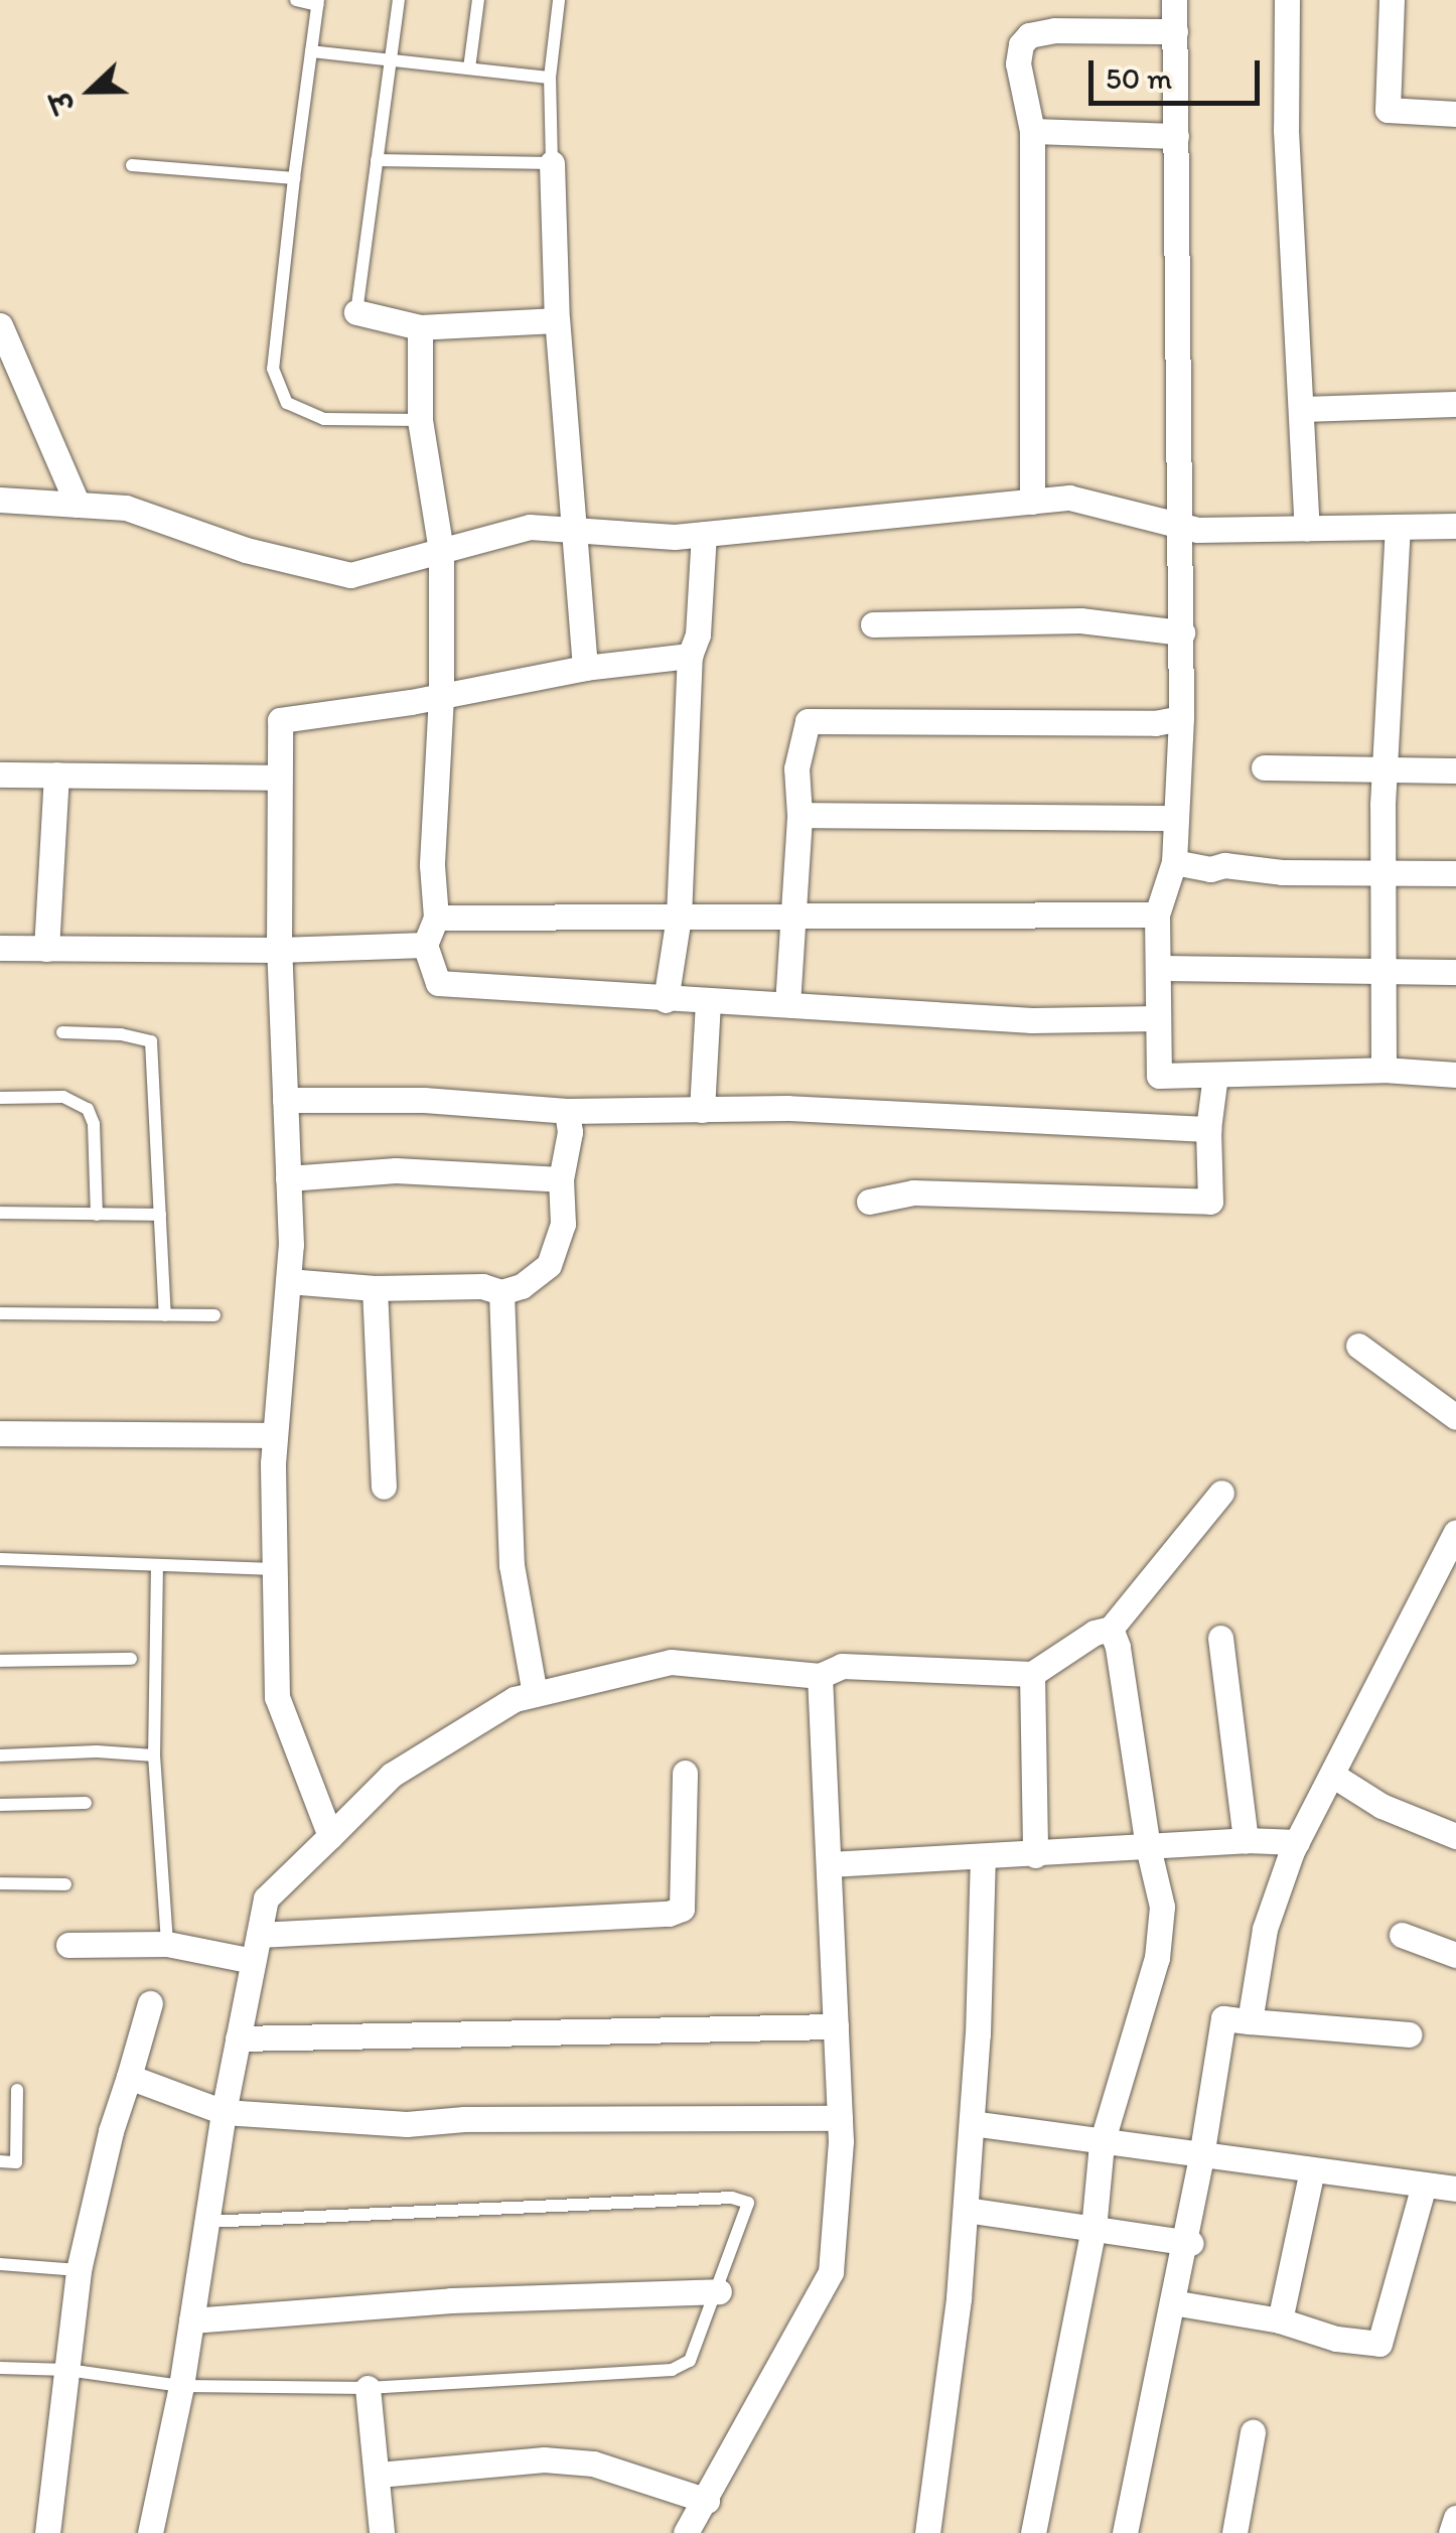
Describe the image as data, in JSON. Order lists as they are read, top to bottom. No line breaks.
{"scale_bar":"50 m","north":"left"}
